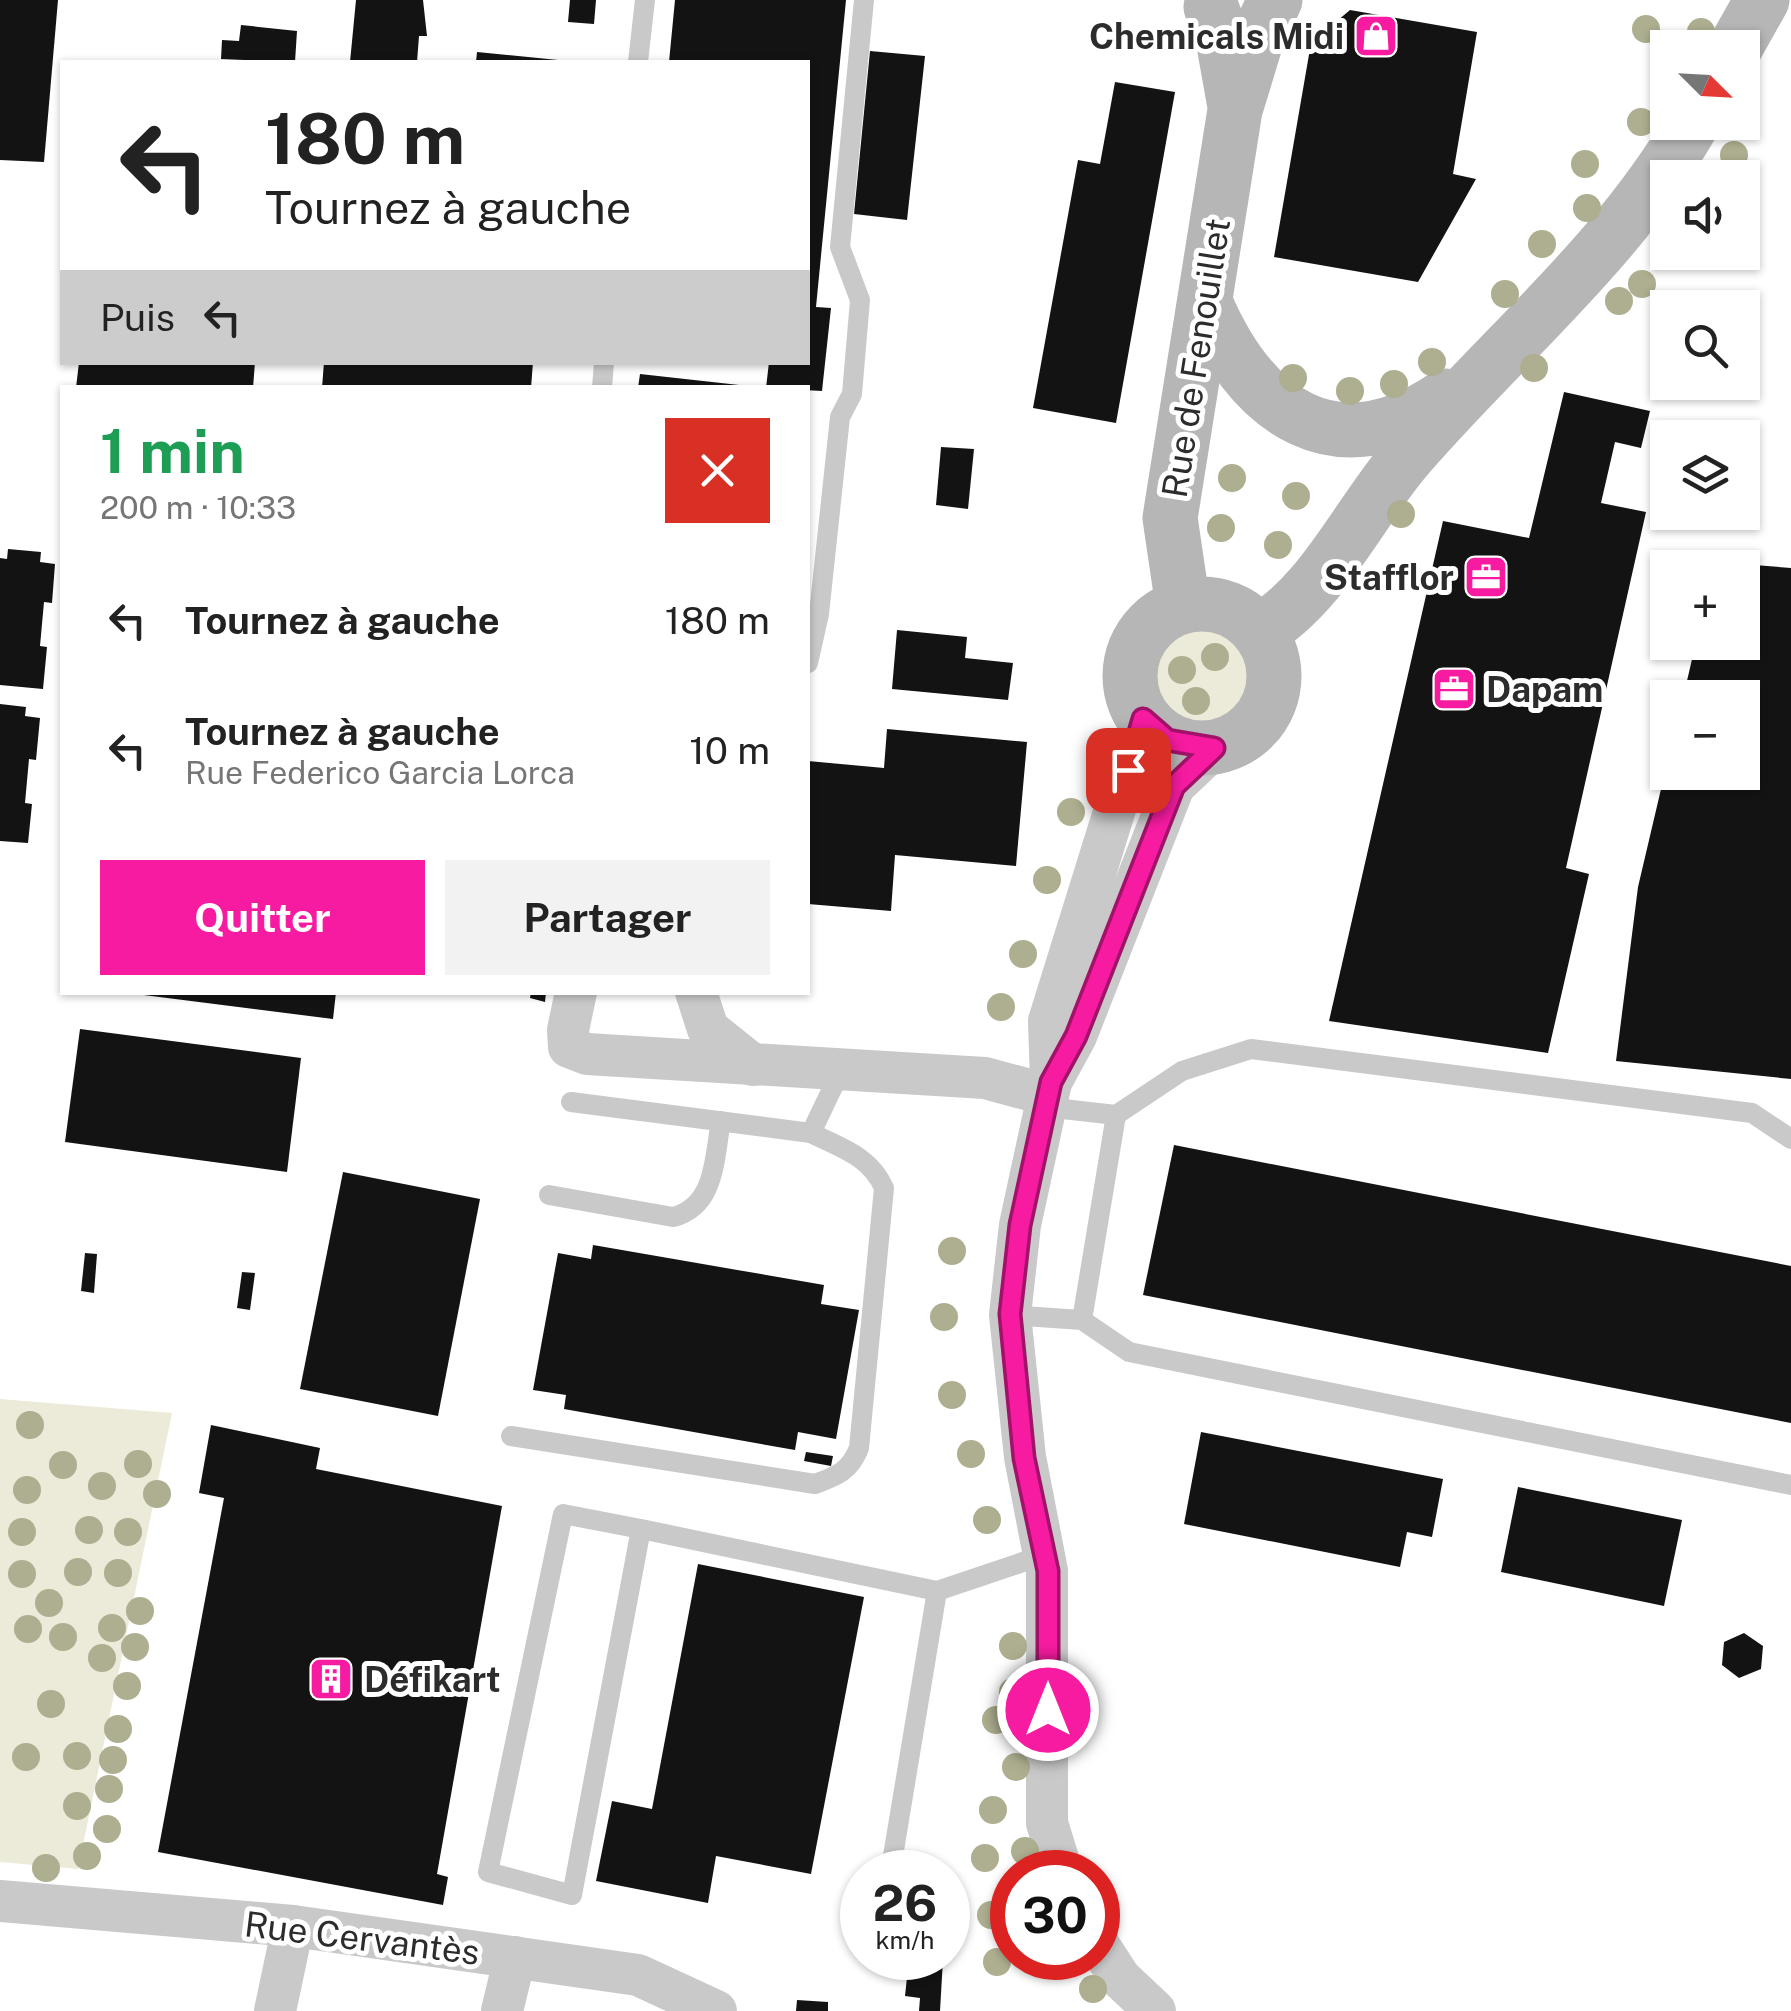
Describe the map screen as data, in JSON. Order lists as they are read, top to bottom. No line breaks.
{"streets":{"street":["Rue de Fenouillet","Rue Cervantès"]},"places":{"shop":["Chemicals Midi"],"office":["Stafflor","Dapam"],"building":["Défikart"]},"north":"bottom right","page":{"map_buttons":["+","−"],"turn":["180 m","Tournez à gauche"],"then":"Puis","heading":["1 min","200 m · 10:33"],"list":[{"name":"Tournez à gauche","value":"180 m"},{"name":"Tournez à gauche","note":"Rue Federico Garcia Lorca","value":"10 m"}],"buttons":["Quitter","Partager"],"speed":"26 km/h","limit":"30"}}
